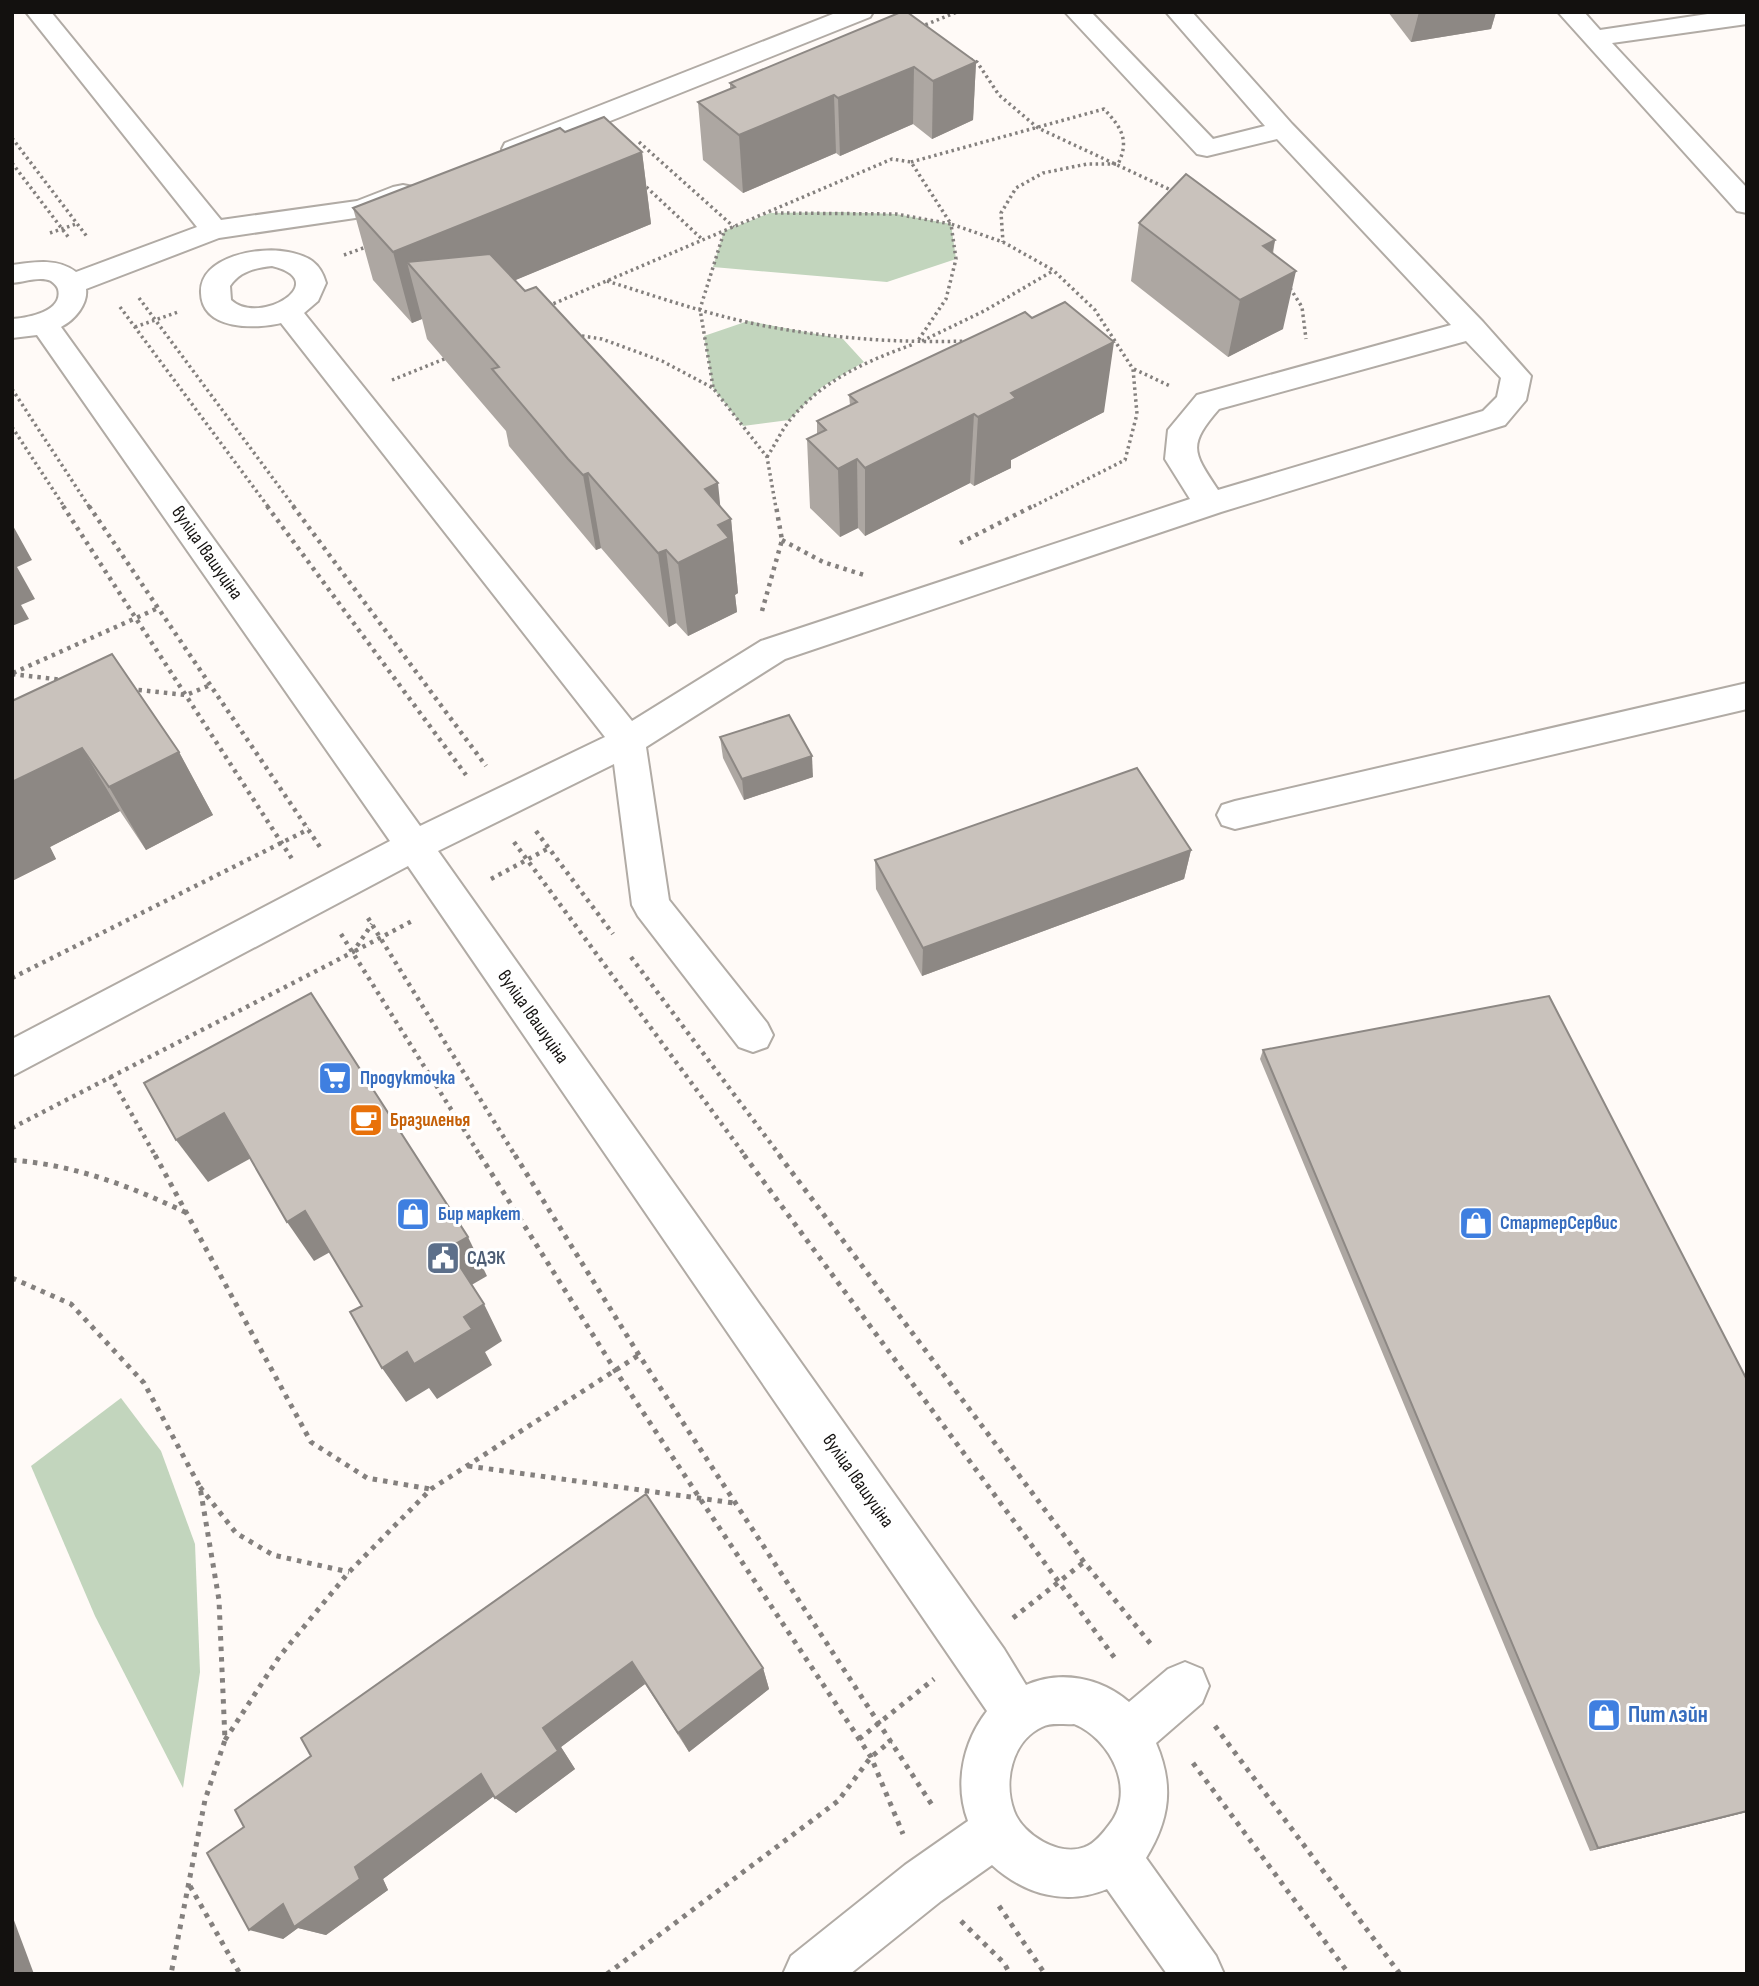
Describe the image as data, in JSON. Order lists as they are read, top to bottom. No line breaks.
{"streets":{"street":["вуліца Івашуціна"]},"places":{"supermarket":["Продукточка"],"cafe":["Бразиленья"],"shop":["Бир маркет","СтартерСервис","Пит лэйн"],"public building":["СДЭК"]}}
